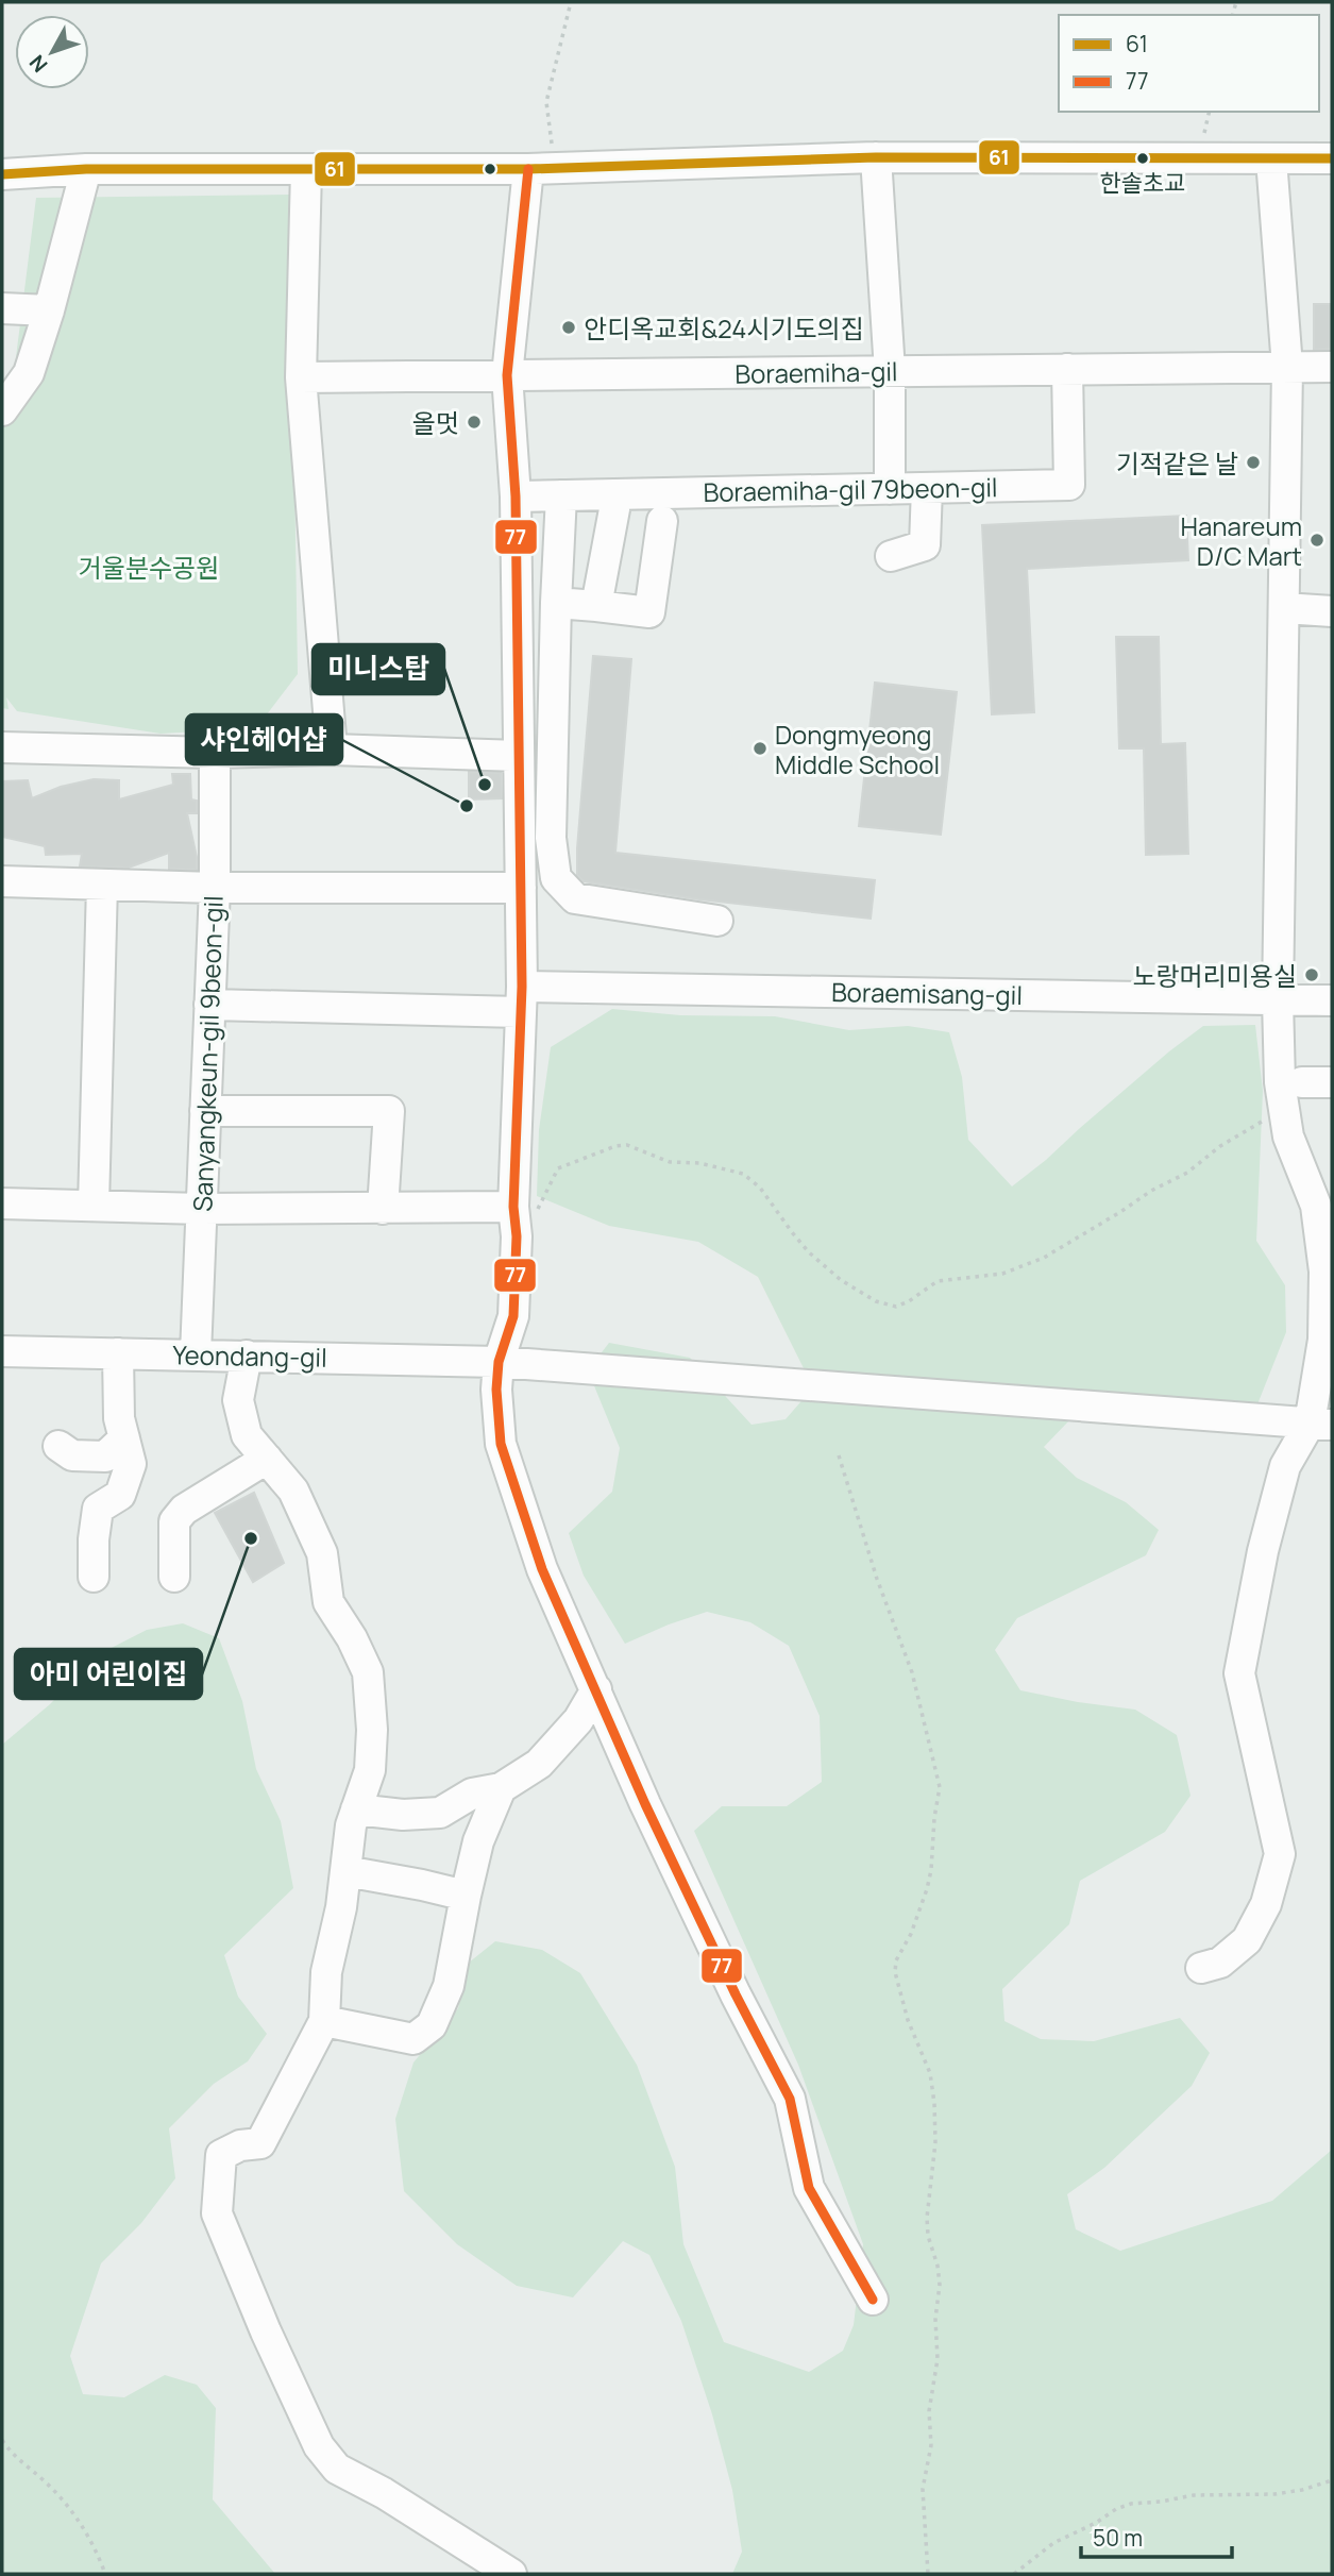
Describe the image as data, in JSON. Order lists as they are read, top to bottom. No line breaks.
{"streets":{"street":["Boraemiha-gil","Boraemiha-gil 79beon-gil","Boraemisang-gil","Sanyangkeun-gil 9beon-gil","Yeondang-gil"]},"crossings":[["Boraemiha-gil","Boraemiha-gil 79beon-gil"],["Boraemisang-gil","Sanyangkeun-gil 9beon-gil"],["Sanyangkeun-gil 9beon-gil","Yeondang-gil"]],"parks":["거울분수공원"],"places":["한솔초교","안디옥교회&24시기도의집","올멋","기적같은 날","Hanareum D/C Mart","Dongmyeong Middle School","미니스탑","샤인헤어샵","노랑머리미용실","아미 어린이집"],"lines":["transit line 61","transit line 77"],"legend":["61","77"],"scale_bar":"50 m","north":"bottom left"}
